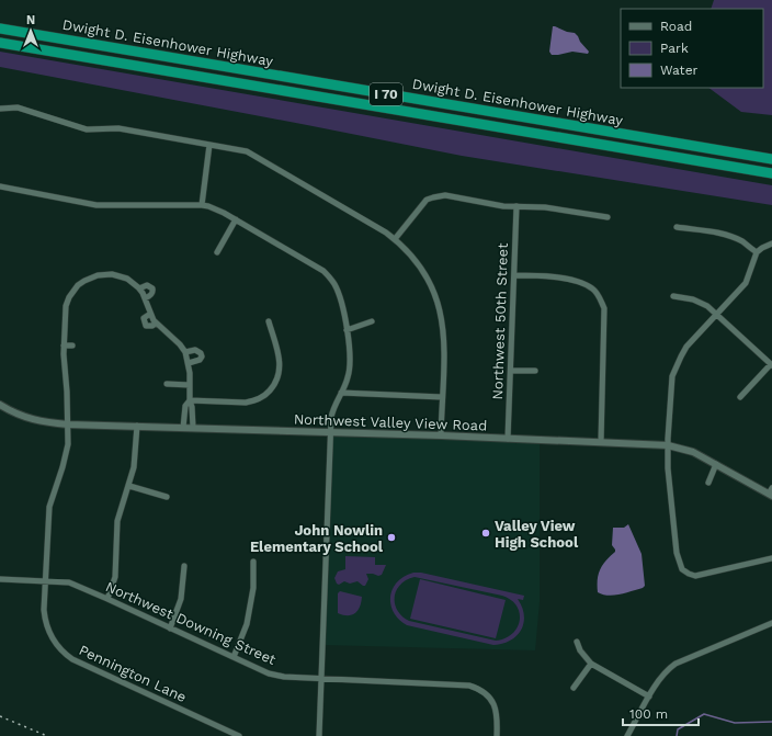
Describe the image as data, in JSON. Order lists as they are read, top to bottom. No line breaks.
{"streets":{"highway":["Dwight D. Eisenhower Highway","I 70"],"street":["Northwest 50th Street","Northwest Valley View Road","Northwest Downing Street","Pennington Lane"]},"crossings":[["Northwest 50th Street","Northwest Valley View Road"],["Northwest Valley View Road","Pennington Lane"],["Northwest Downing Street","Pennington Lane"]],"places":["Valley View High School","John Nowlin Elementary School"],"legend":["Road","Park","Water"],"scale_bar":"100 m","north":"top"}
